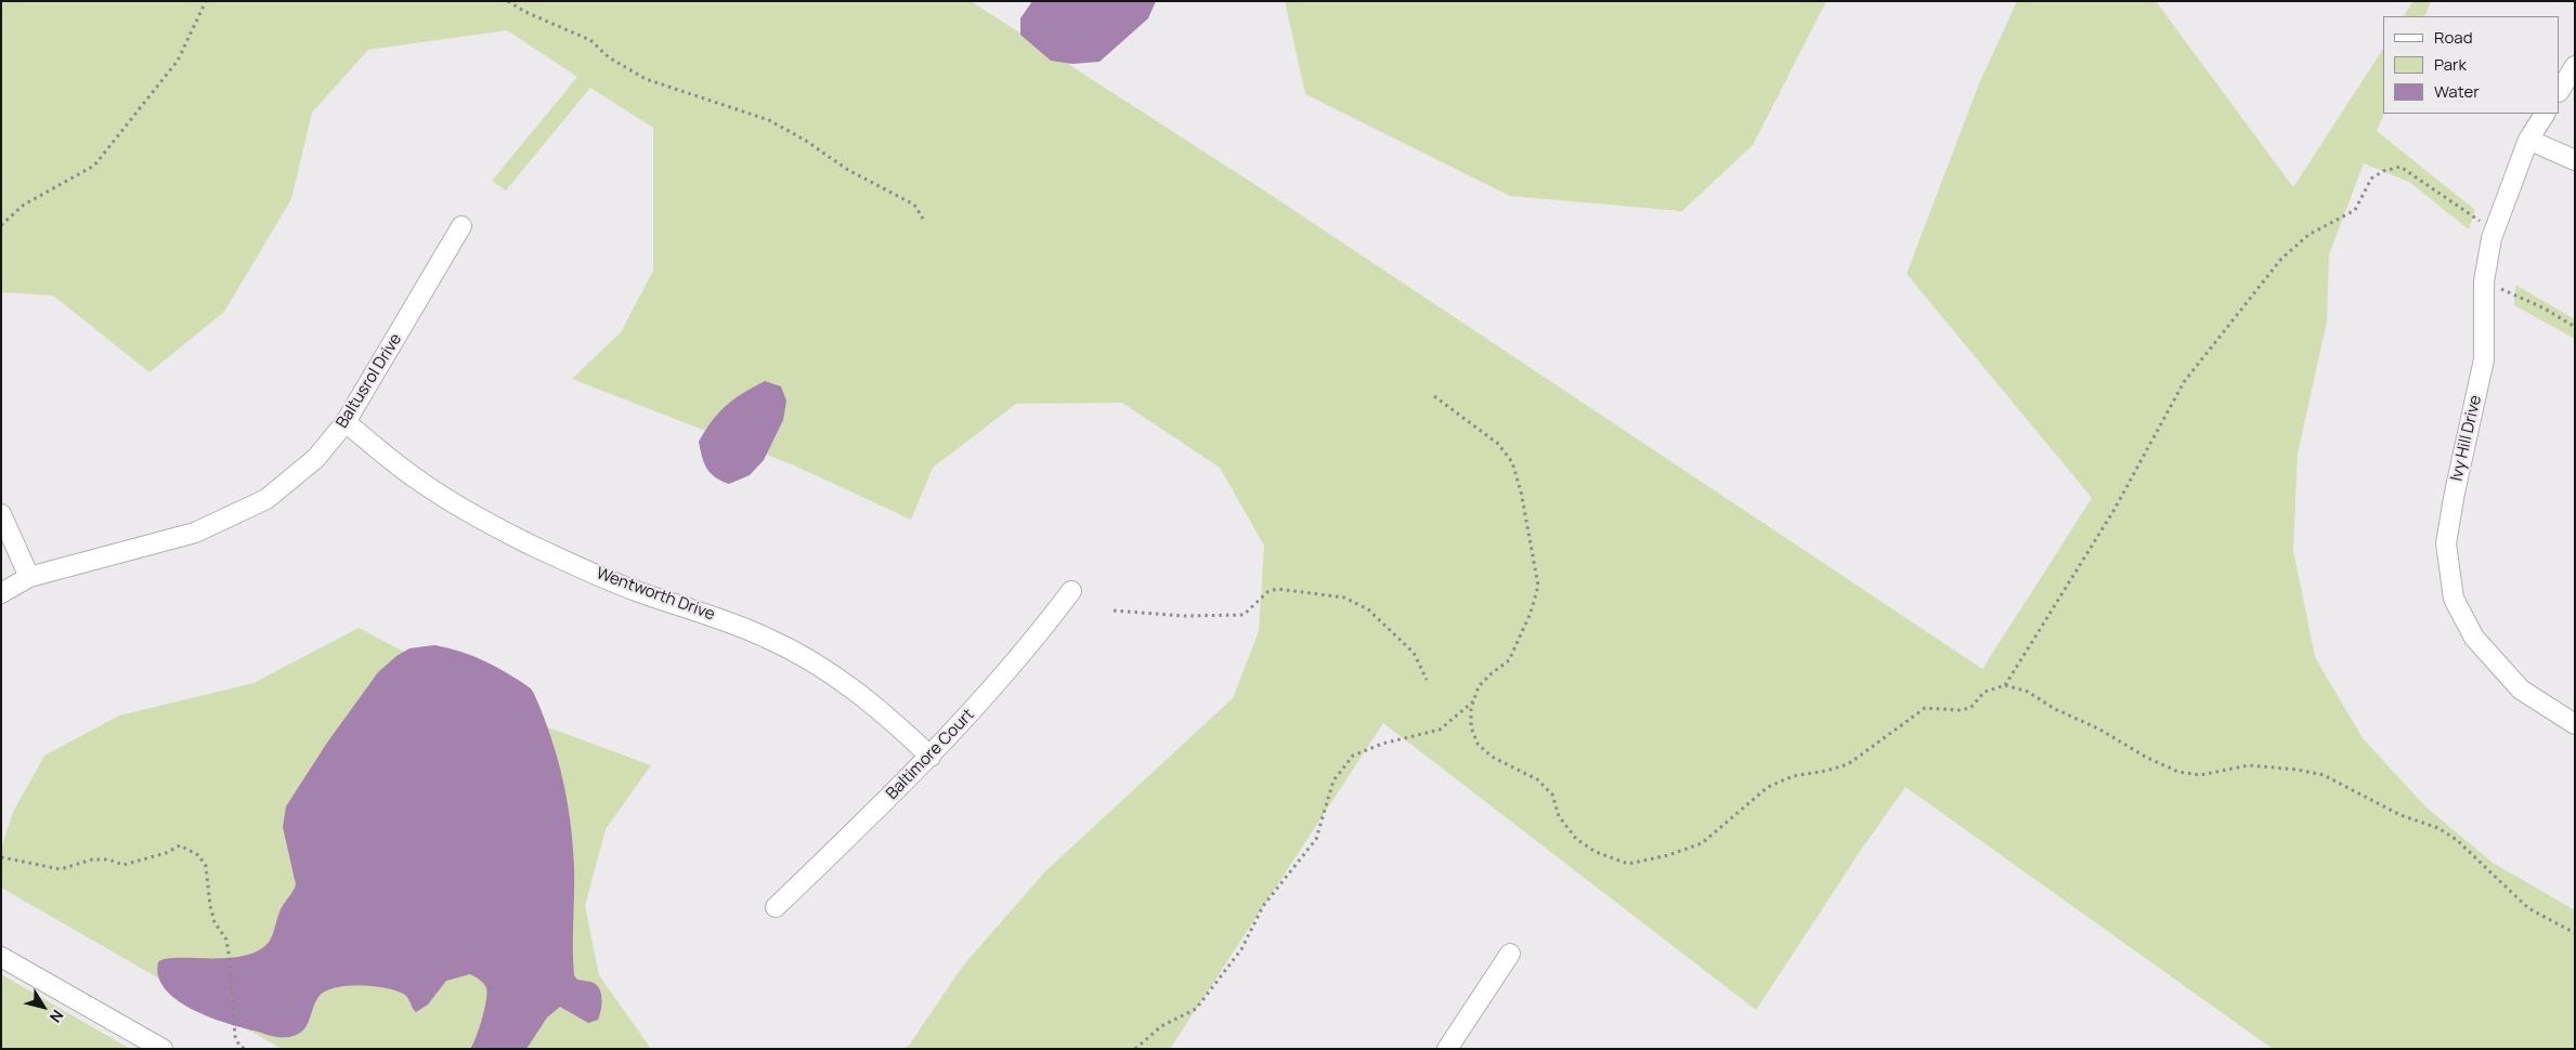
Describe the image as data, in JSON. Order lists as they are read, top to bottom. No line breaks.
{"streets":{"street":["Baltusrol Drive","Ivy Hill Drive","Wentworth Drive","Baltimore Court"]},"crossings":[["Baltusrol Drive","Wentworth Drive"],["Wentworth Drive","Baltimore Court"]],"legend":["Road","Park","Water"],"north":"bottom right"}
